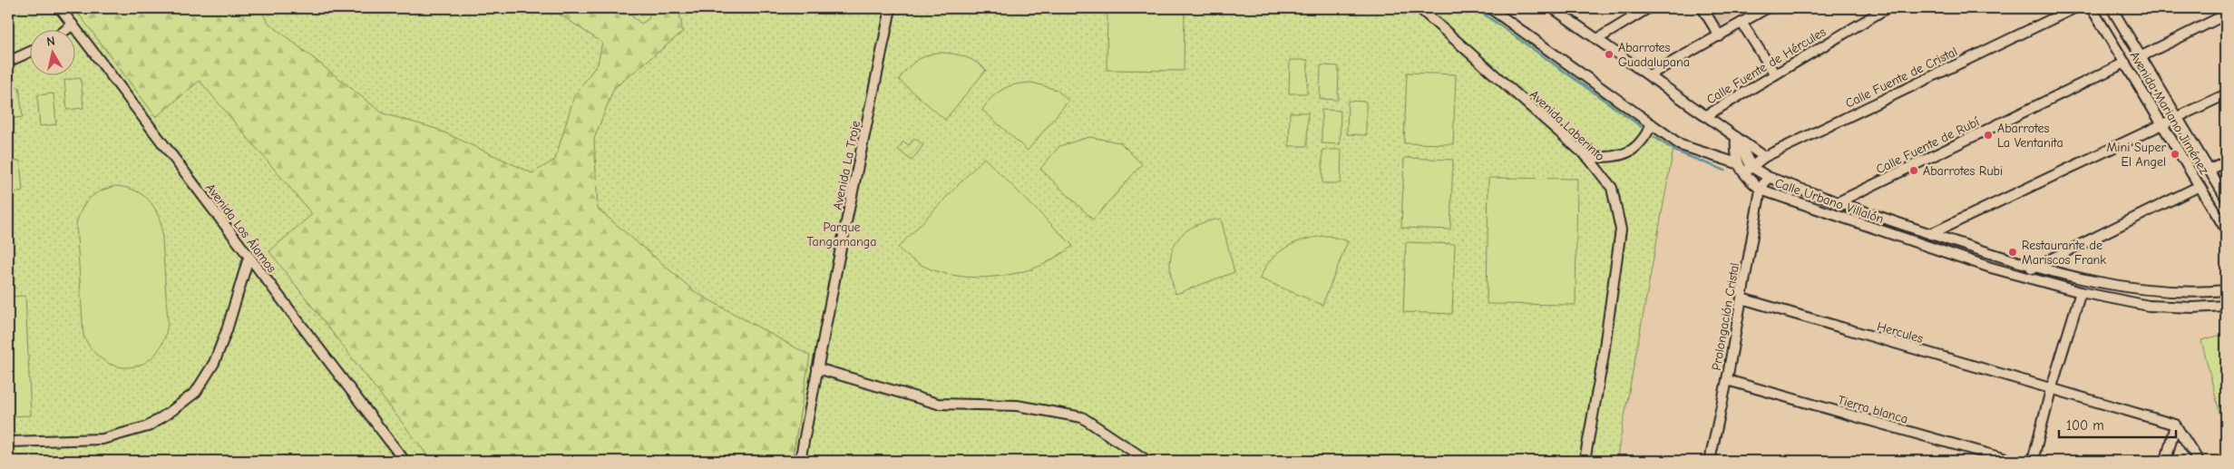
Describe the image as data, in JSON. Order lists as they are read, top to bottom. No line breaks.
{"streets":{"street":["Calle Fuente de Hércules","Calle Fuente de Cristal","Avenida Mariano Jiménez","Avenida Laberinto","Calle Fuente de Rubí","Avenida La Troje","Calle Urbano Villalón","Avenida Los Álamos","Prolongación Cristal","Hercules","Tierra blanca"]},"crossings":[["Calle Fuente de Cristal","Calle Urbano Villalón"],["Avenida Mariano Jiménez","Calle Fuente de Rubí"],["Calle Fuente de Rubí","Calle Urbano Villalón"],["Calle Urbano Villalón","Prolongación Cristal"],["Prolongación Cristal","Hercules"],["Prolongación Cristal","Tierra blanca"]],"parks":["Parque Tangamanga"],"places":["Abarrotes Guadalupana","Abarrotes La Ventanita","Mini Super El Angel","Abarrotes Rubi","Restaurante de Mariscos Frank"],"scale_bar":"100 m","north":"top"}
